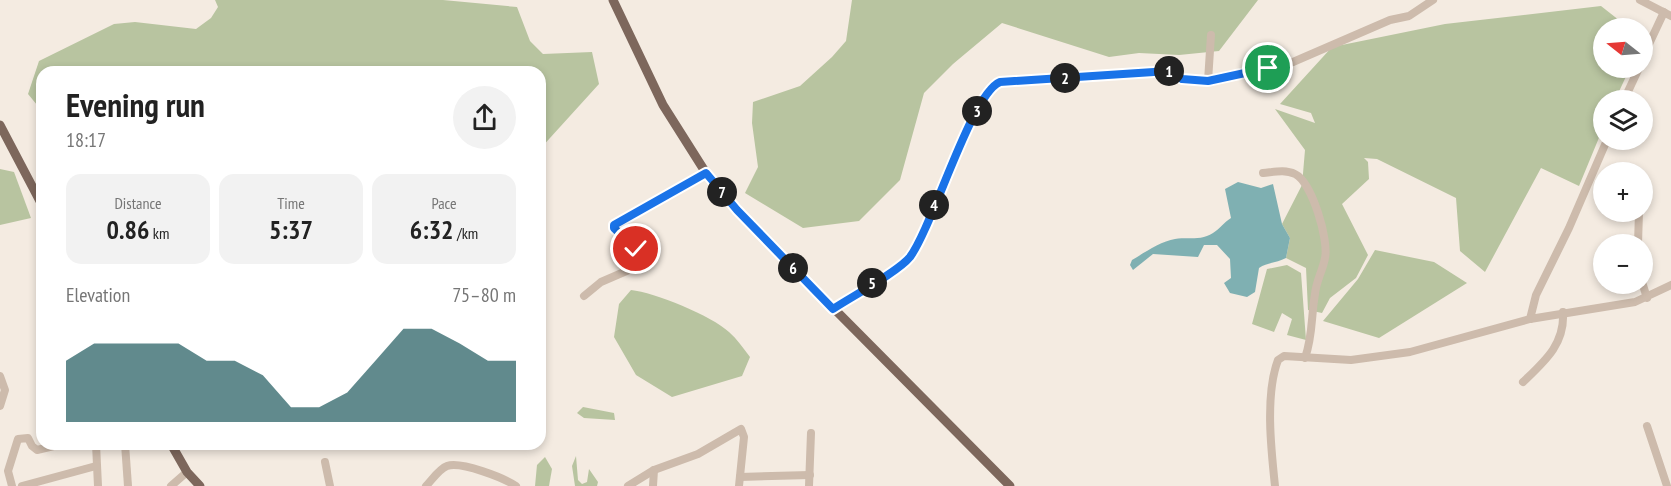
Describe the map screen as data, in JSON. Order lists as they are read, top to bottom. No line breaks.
{"north":"left","page":{"map_buttons":["+","−"],"pins":["1","2","3","7","4","6","5"],"heading":["Evening run","18:17"],"stats":[["Distance","0.86 km"],["Time","5:37"],["Pace","6:32 /km"]],"chart":["Elevation","75–80 m"]}}
